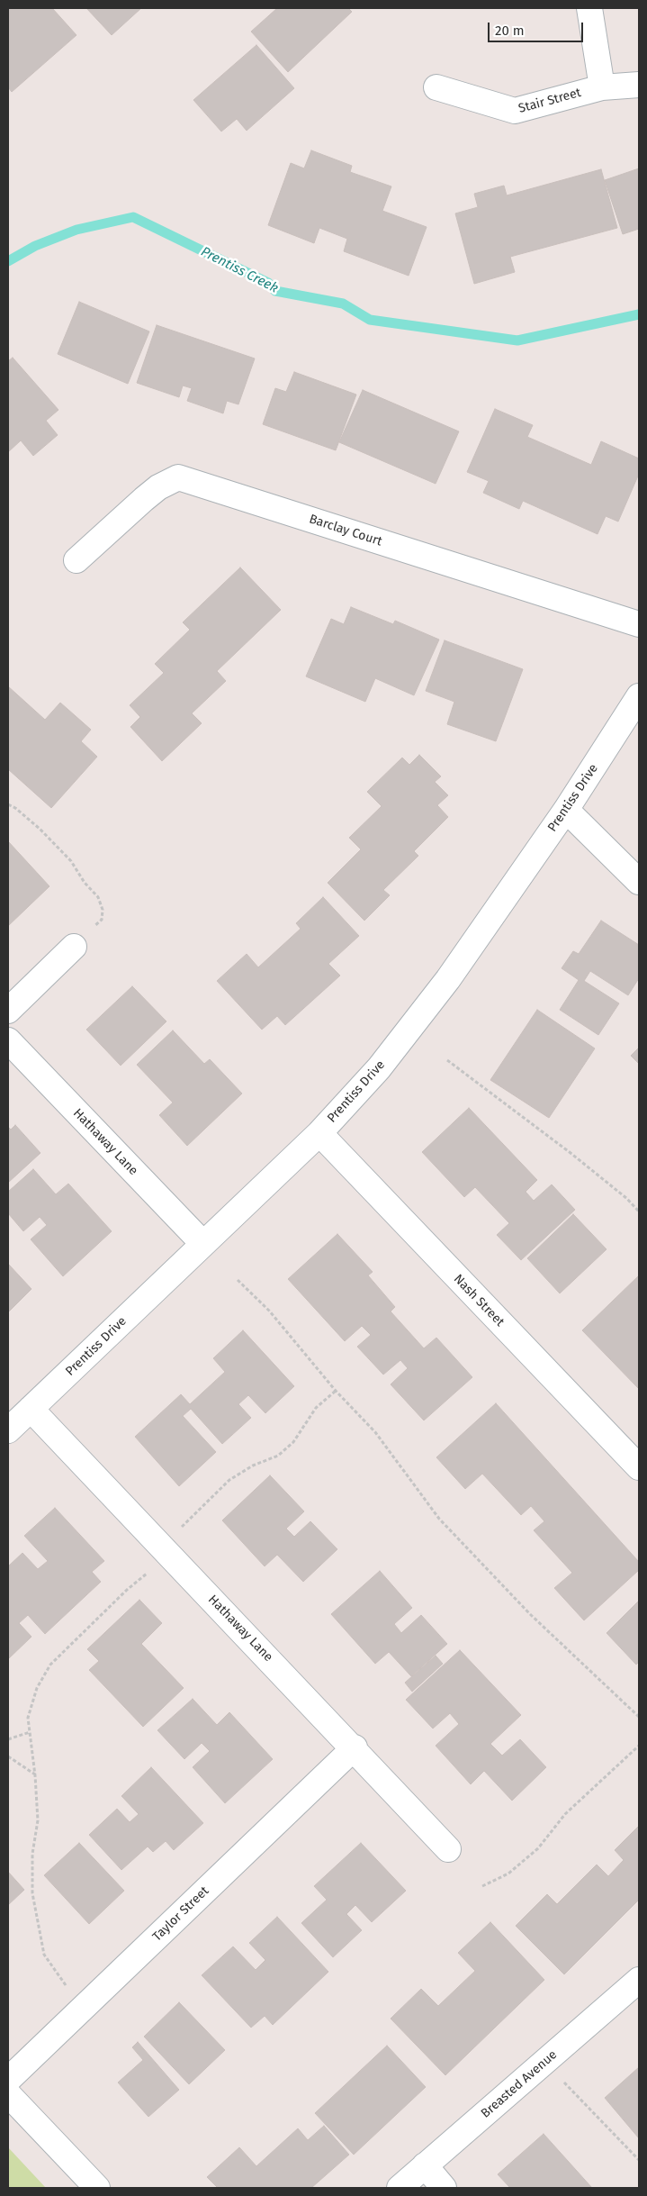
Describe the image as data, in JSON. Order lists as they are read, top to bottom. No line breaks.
{"streets":{"street":["Stair Street","Barclay Court","Prentiss Drive","Hathaway Lane","Nash Street","Taylor Street","Breasted Avenue"]},"crossings":[["Prentiss Drive","Hathaway Lane"],["Prentiss Drive","Nash Street"],["Hathaway Lane","Taylor Street"]],"water":["Prentiss Creek"],"scale_bar":"20 m"}
